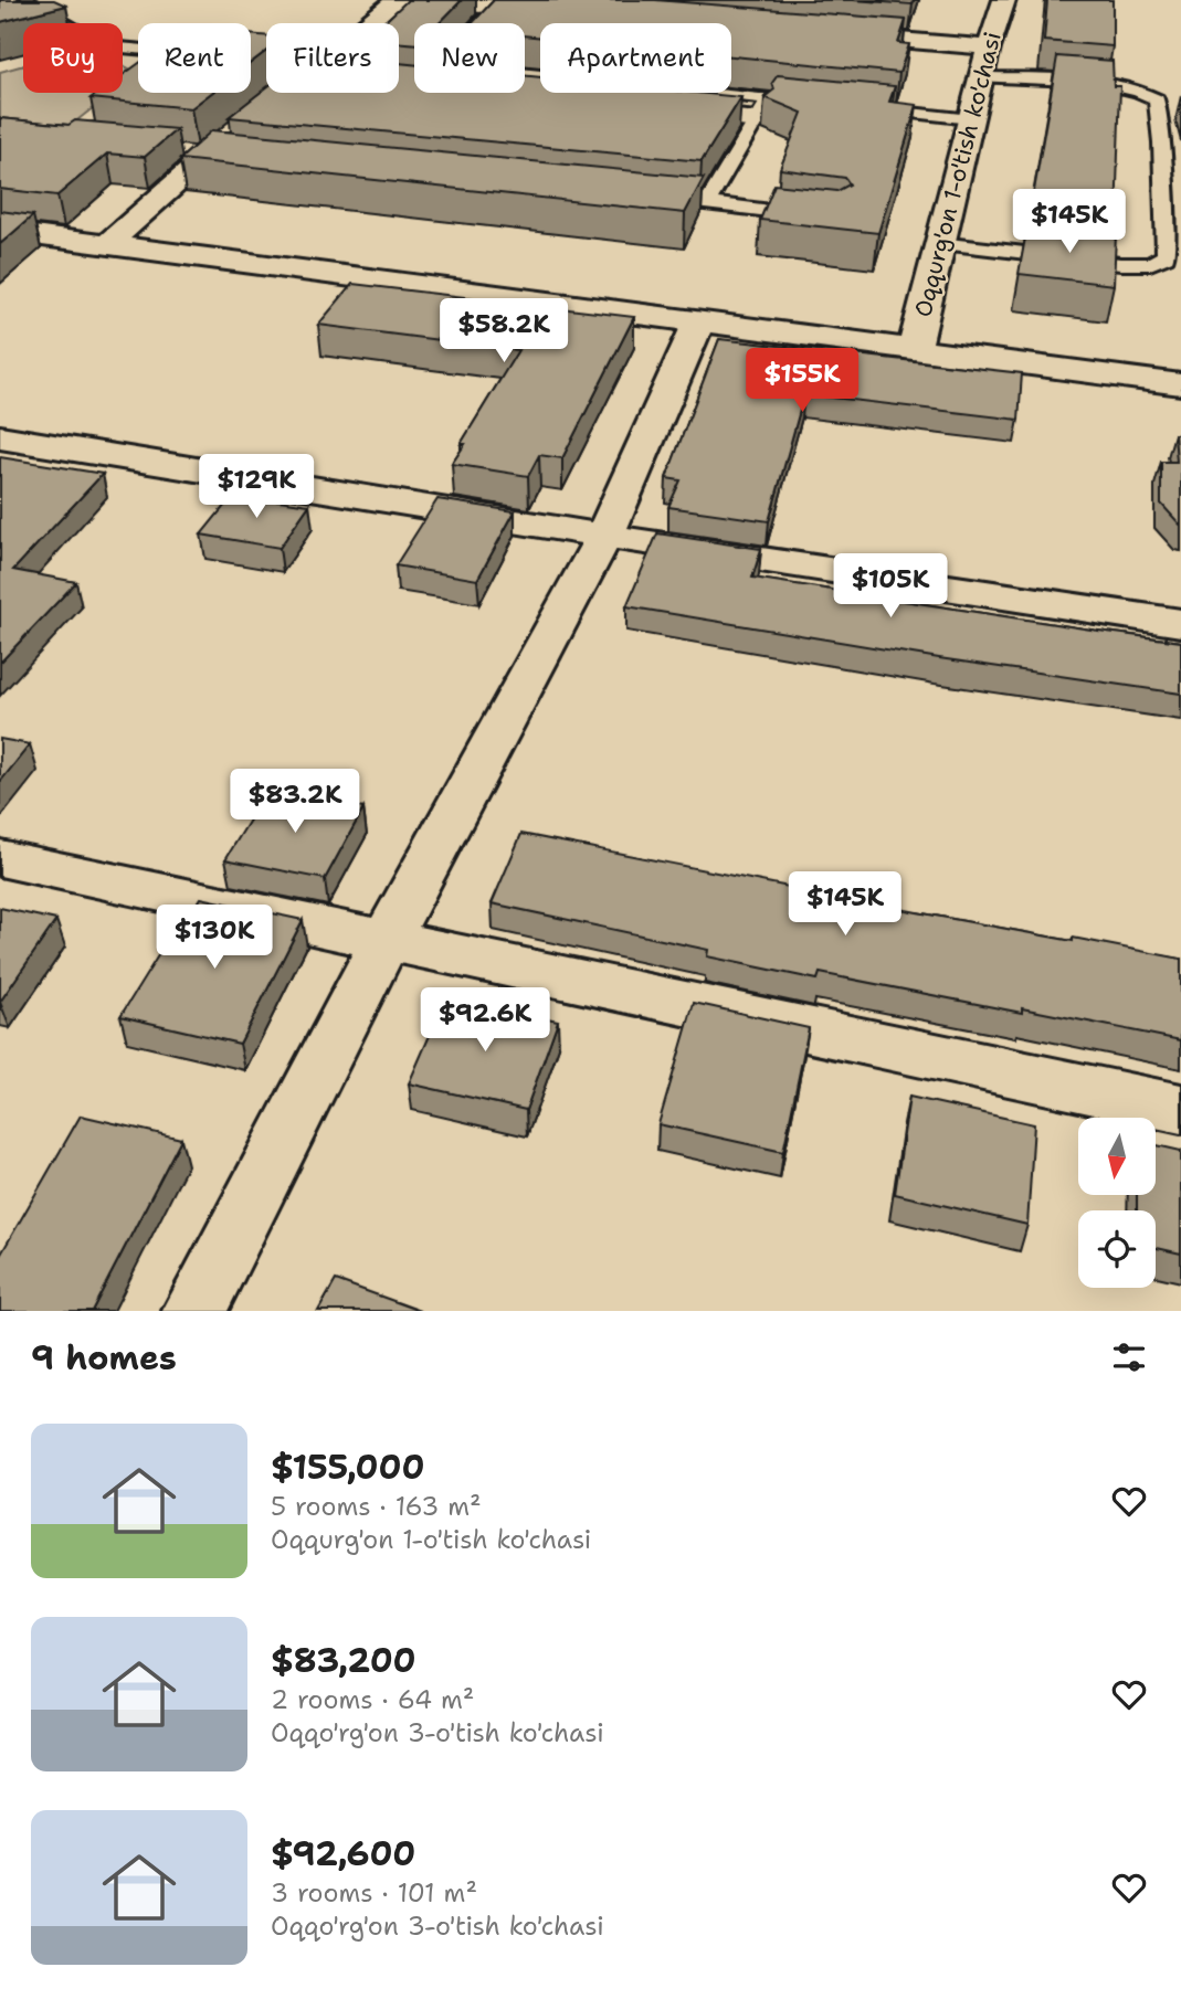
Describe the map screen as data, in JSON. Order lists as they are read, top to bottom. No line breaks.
{"streets":{"street":["Oqqurg'on 1-o'tish ko'chasi"]},"north":"bottom","page":{"chip":["Buy","Rent","Filters","New","Apartment"],"price":["$145K","$58.2K","$155K","$129K","$105K","$83.2K","$145K","$130K","$92.6K"],"heading":"9 homes","list":[{"name":"$155,000","note":"5 rooms · 163 m² · Oqqurg'on 1-o'tish ko'chasi"},{"name":"$83,200","note":"2 rooms · 64 m² · Oqqo'rg'on 3-o'tish ko'chasi"},{"name":"$92,600","note":"3 rooms · 101 m² · Oqqo'rg'on 3-o'tish ko'chasi"}]}}
